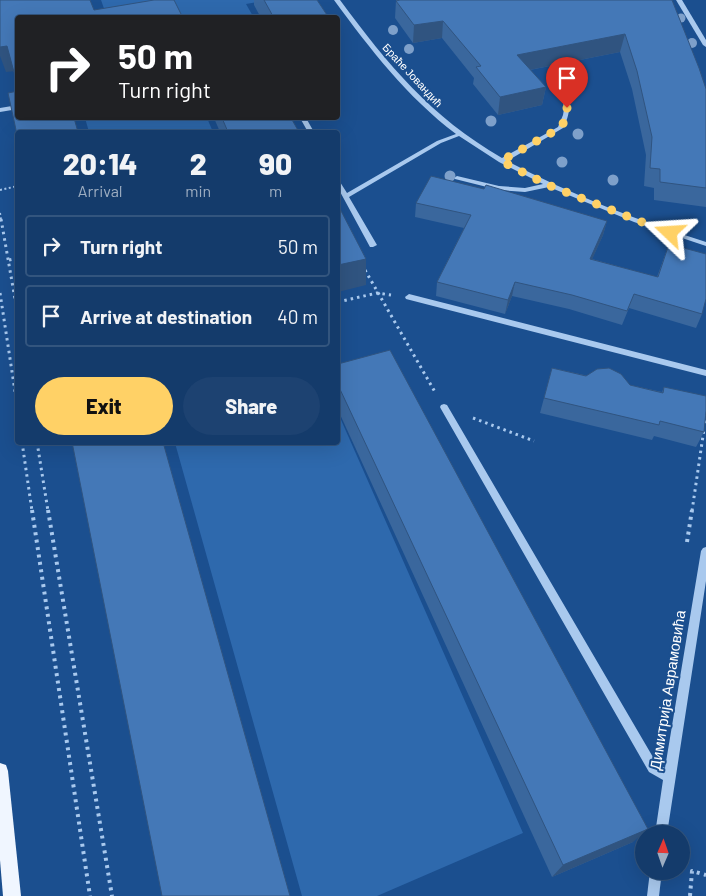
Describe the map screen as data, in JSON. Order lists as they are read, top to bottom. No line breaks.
{"streets":{"street":["Браће Јовандић","Димитрија Аврамовића"]},"north":"top","page":{"turn":["50 m","Turn right"],"eta":["20:14","Arrival","2","min","90","m"],"list":[{"name":"Turn right","value":"50 m"},{"name":"Arrive at destination","value":"40 m"}],"buttons":["Exit","Share"]}}
